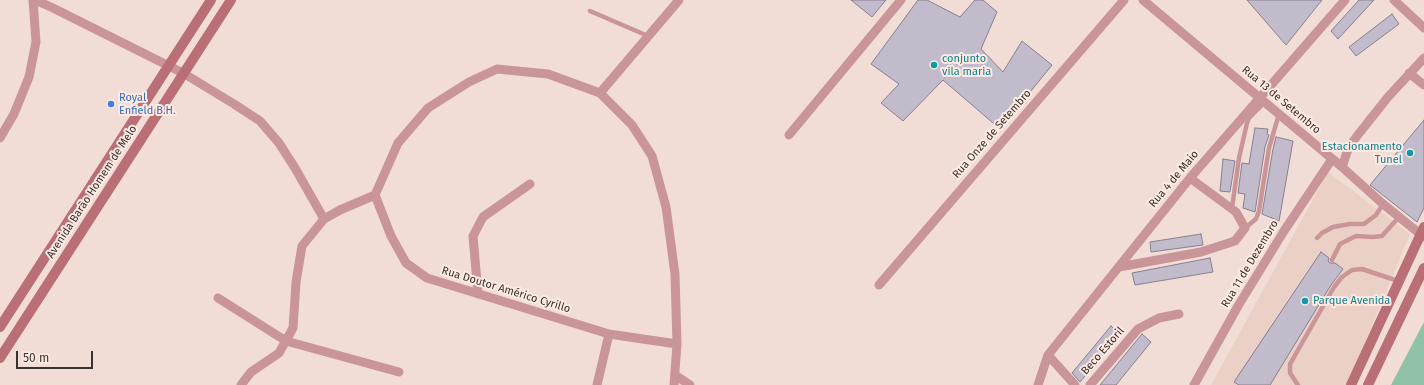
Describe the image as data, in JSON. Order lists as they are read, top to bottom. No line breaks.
{"streets":{"main road":["Avenida Barão Homem de Melo"],"street":["Rua 13 de Setembro","Rua Onze de Setembro","Rua 4 de Maio","Rua 11 de Dezembro","Rua Doutor Américo Cyrillo","Beco Estoril"]},"crossings":[["Rua 13 de Setembro","Rua 4 de Maio"],["Rua 13 de Setembro","Rua 11 de Dezembro"]],"places":["conjunto vila maria","Royal Enfield B.H.","Estacionamento Tunel","Parque Avenida"],"scale_bar":"50 m"}
